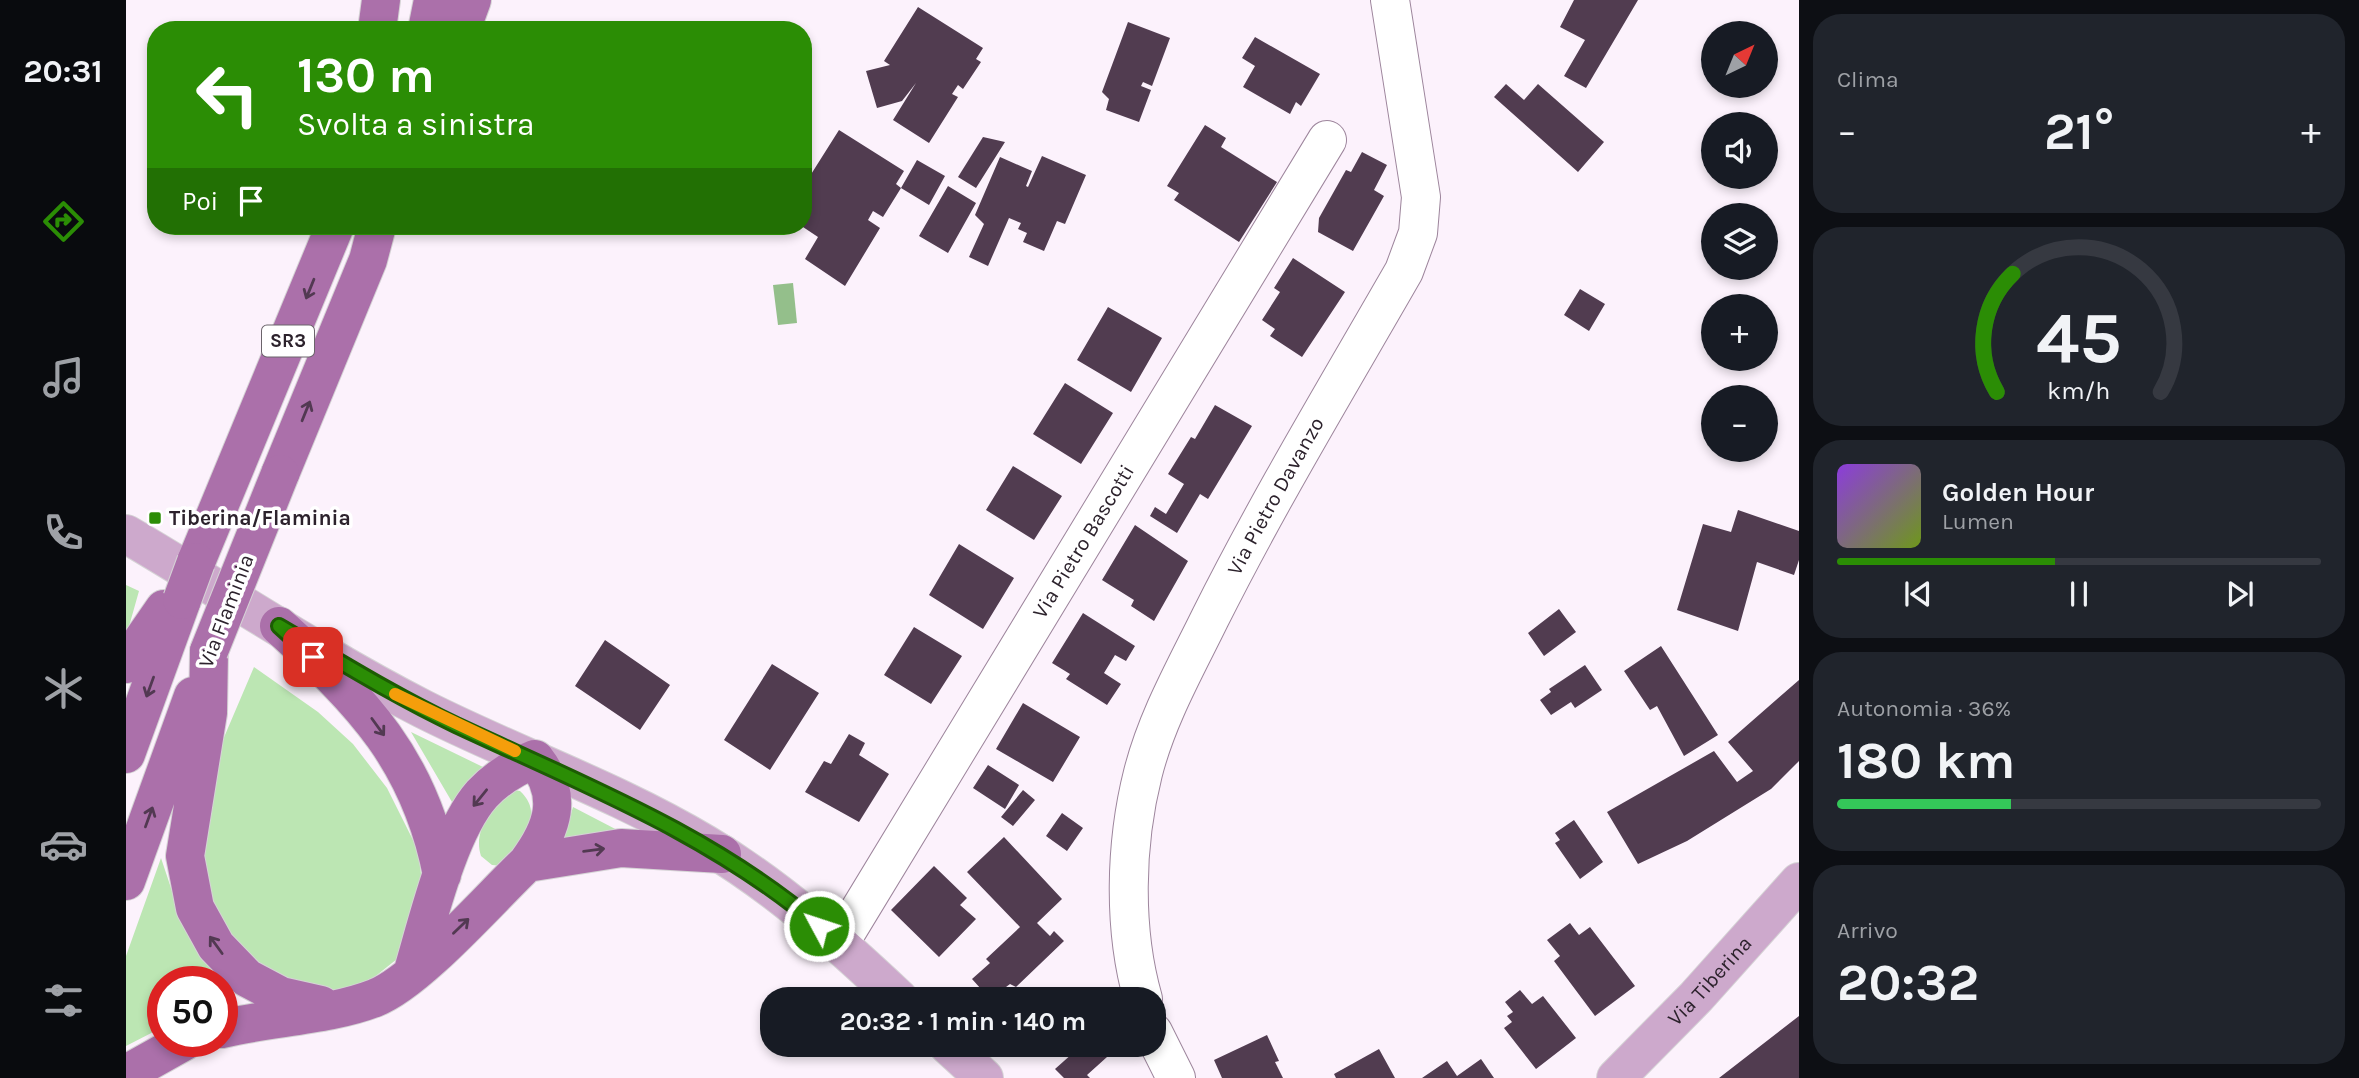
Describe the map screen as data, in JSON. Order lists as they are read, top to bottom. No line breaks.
{"streets":{"highway":["SR3","Via Flaminia"],"main road":["Via Tiberina"],"street":["Via Pietro Davanzo","Via Pietro Bascotti"]},"crossings":[["SR3","Via Flaminia"]],"places":{"transit":["Tiberina/Flaminia"]},"north":"top right","page":{"tabs":"20:31","tile":["Clima",["Autonomia · 36%","180 km"],["Arrivo","20:32"]],"map_buttons":["+","−"],"turn":["130 m","Svolta a sinistra"],"heat":["−","21°","+"],"then":"Poi","song":["Golden Hour","Lumen"],"limit":"50","trip":"20:32 · 1 min · 140 m","gauge":["45","km/h"]}}
